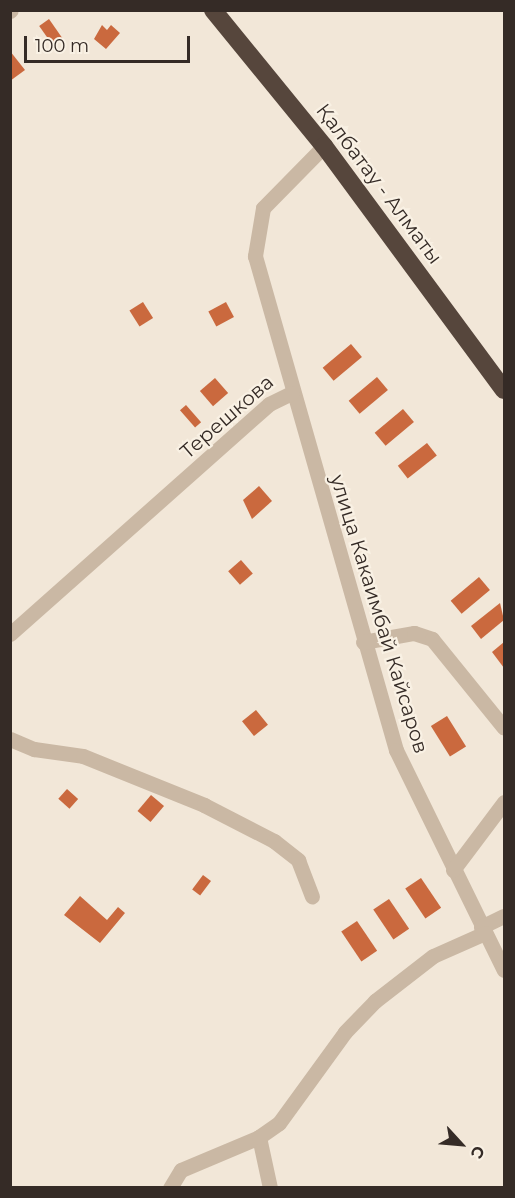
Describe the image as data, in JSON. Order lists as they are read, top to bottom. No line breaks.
{"streets":{"highway":["Қалбатау - Алматы"],"street":["Терешкова","улица Какаимбай Кайсаров"]},"crossings":[["Қалбатау - Алматы","Терешкова"],["Терешкова","улица Какаимбай Кайсаров"]],"scale_bar":"100 m","north":"bottom right"}
